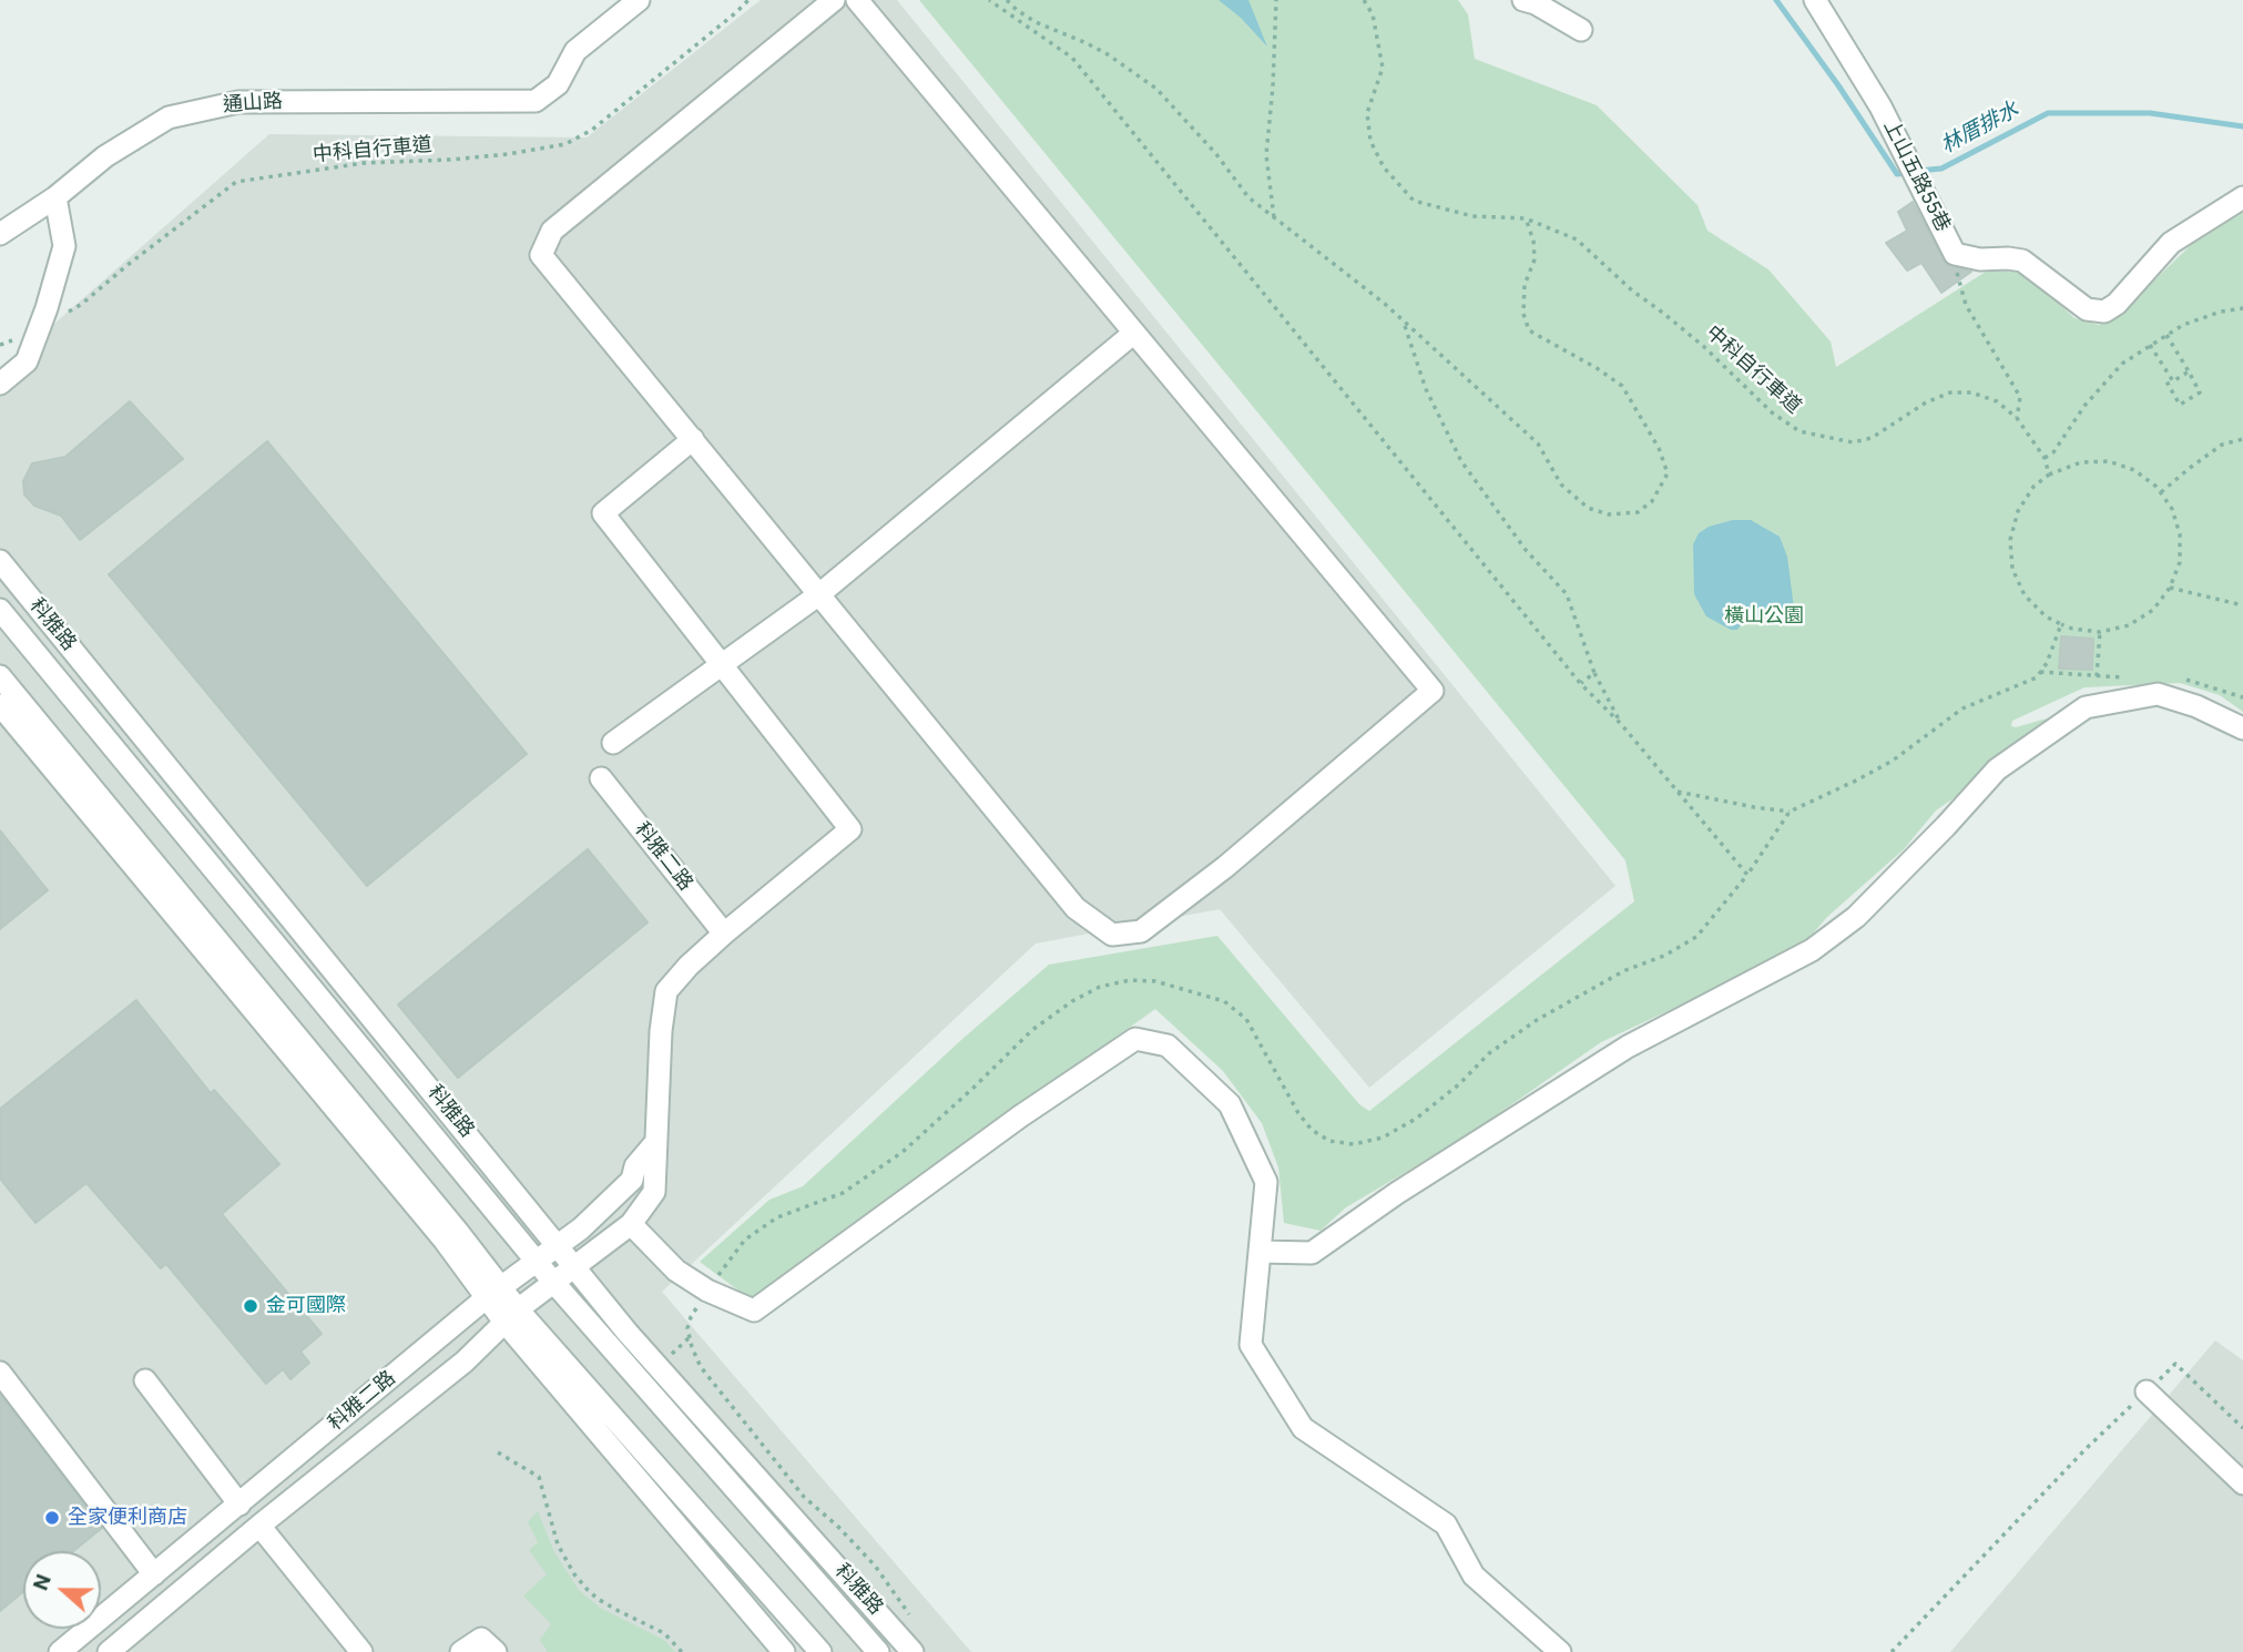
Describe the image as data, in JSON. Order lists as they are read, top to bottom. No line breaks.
{"streets":{"street":["通山路","上山五路55巷","科雅路","科雅二路"],"path":["中科自行車道"]},"crossings":[["科雅路","科雅二路"]],"water":["林厝排水"],"parks":["橫山公園"],"places":["金可國際","全家便利商店"],"north":"left"}
